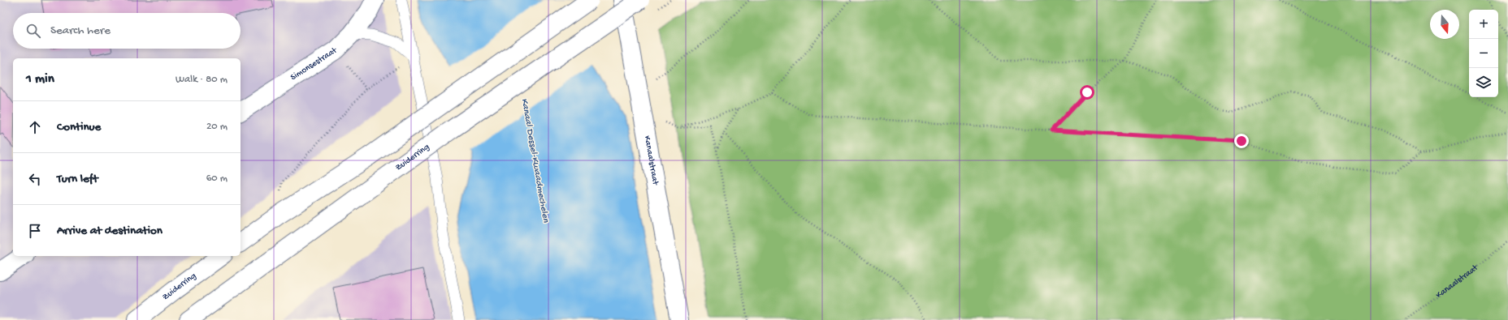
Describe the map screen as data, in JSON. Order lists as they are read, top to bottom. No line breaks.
{"streets":{"main road":["Simonsestraat","Zuiderring","Kanaalstraat"]},"water":["Kanaal Dessel-Kwaadmechelen"],"north":"bottom","page":{"map_buttons":["+","−"],"search":"Search here","heading":["1 min","Walk · 80 m"],"list":[["Continue","20 m"],["Turn left","60 m"],"Arrive at destination"]}}
